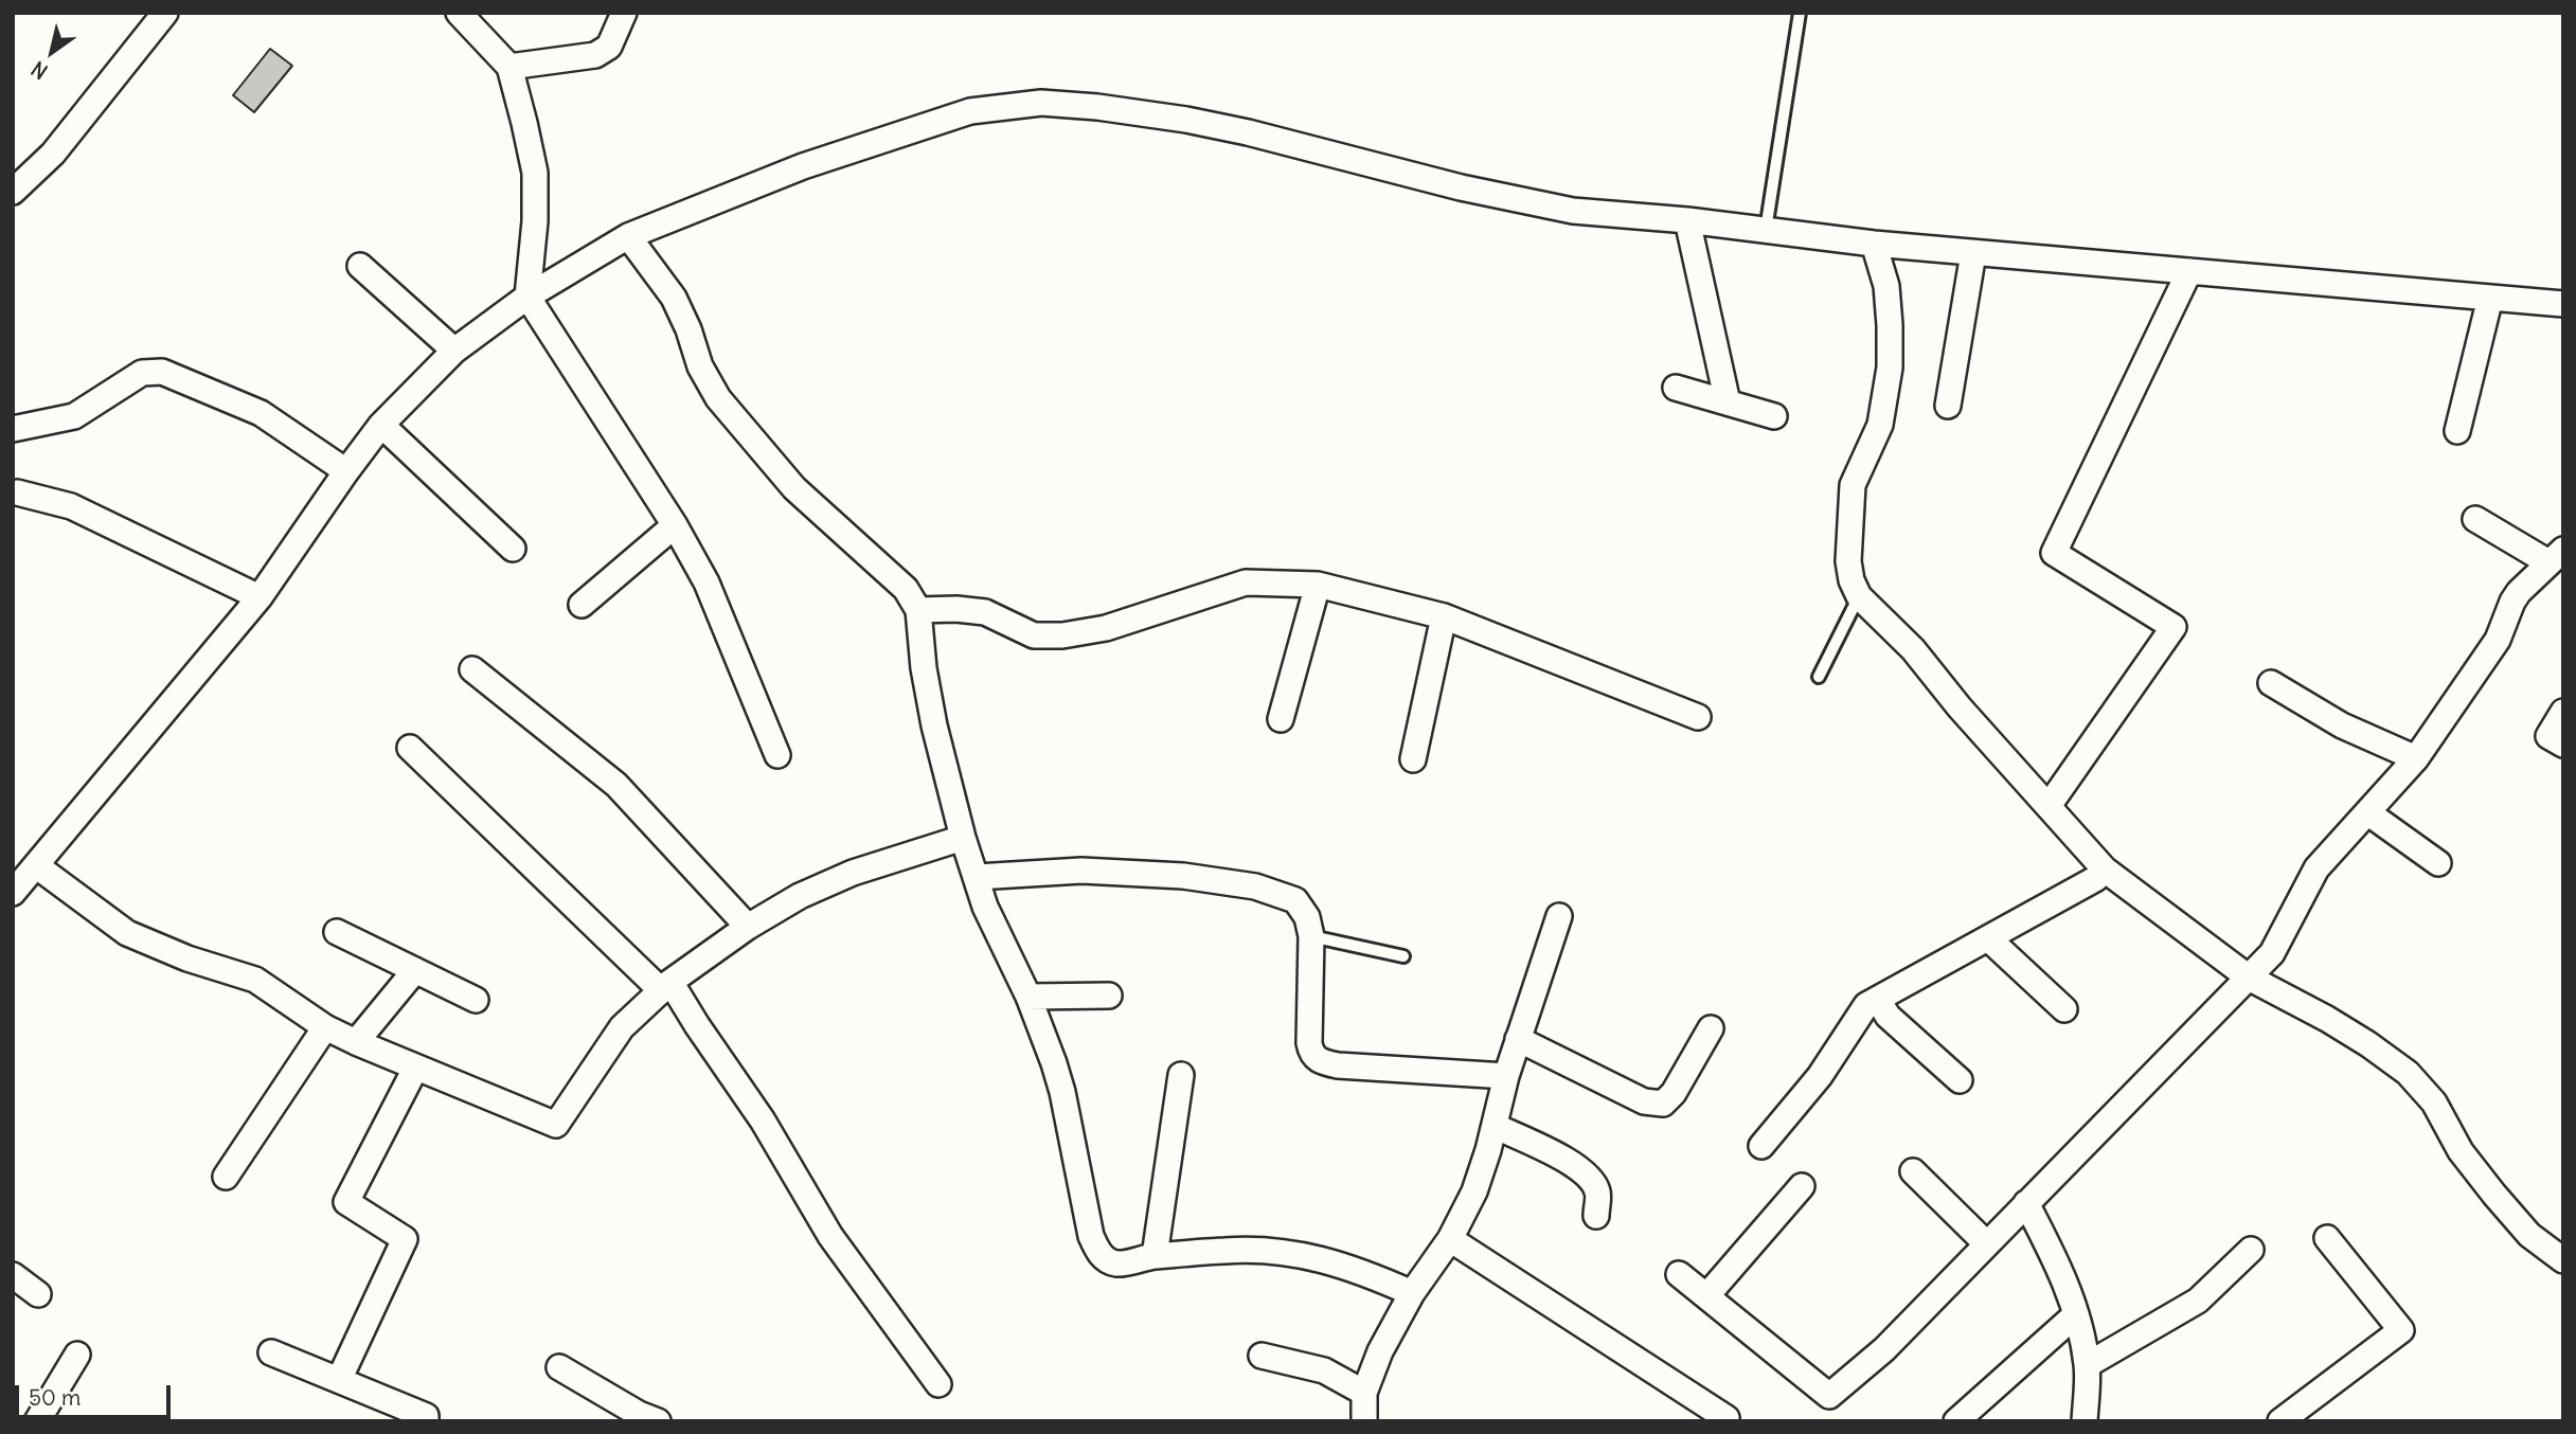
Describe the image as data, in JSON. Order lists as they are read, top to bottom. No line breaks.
{"scale_bar":"50 m","north":"bottom left"}
